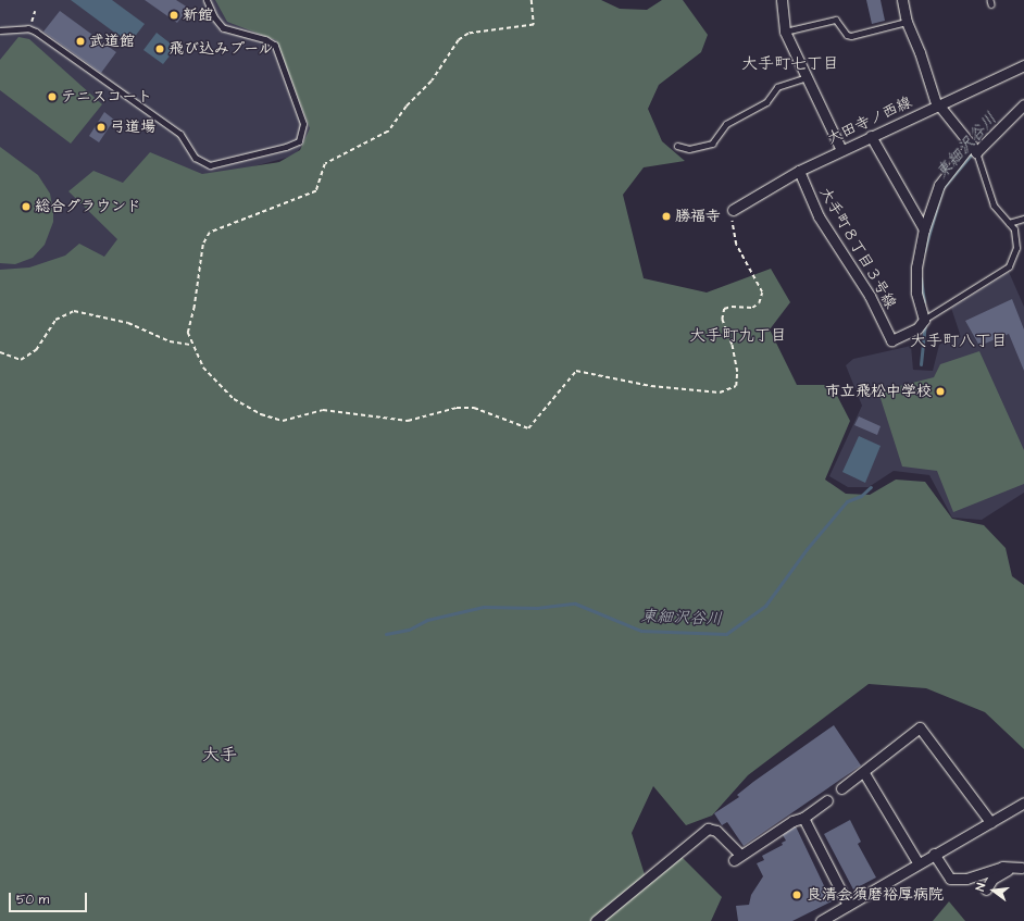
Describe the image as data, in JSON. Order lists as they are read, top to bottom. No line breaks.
{"streets":{"street":["大田寺ノ西線","大手町８丁目３号線"]},"crossings":[["大田寺ノ西線","大手町８丁目３号線"]],"districts":["大手町七丁目","大手町九丁目","大手町八丁目","大手"],"water":["東細沢谷川"],"places":["新館","武道館","飛び込みプール","テニスコート","弓道場","総合グラウンド","勝福寺","市立飛松中学校","良清会須磨裕厚病院"],"scale_bar":"50 m","north":"left"}
